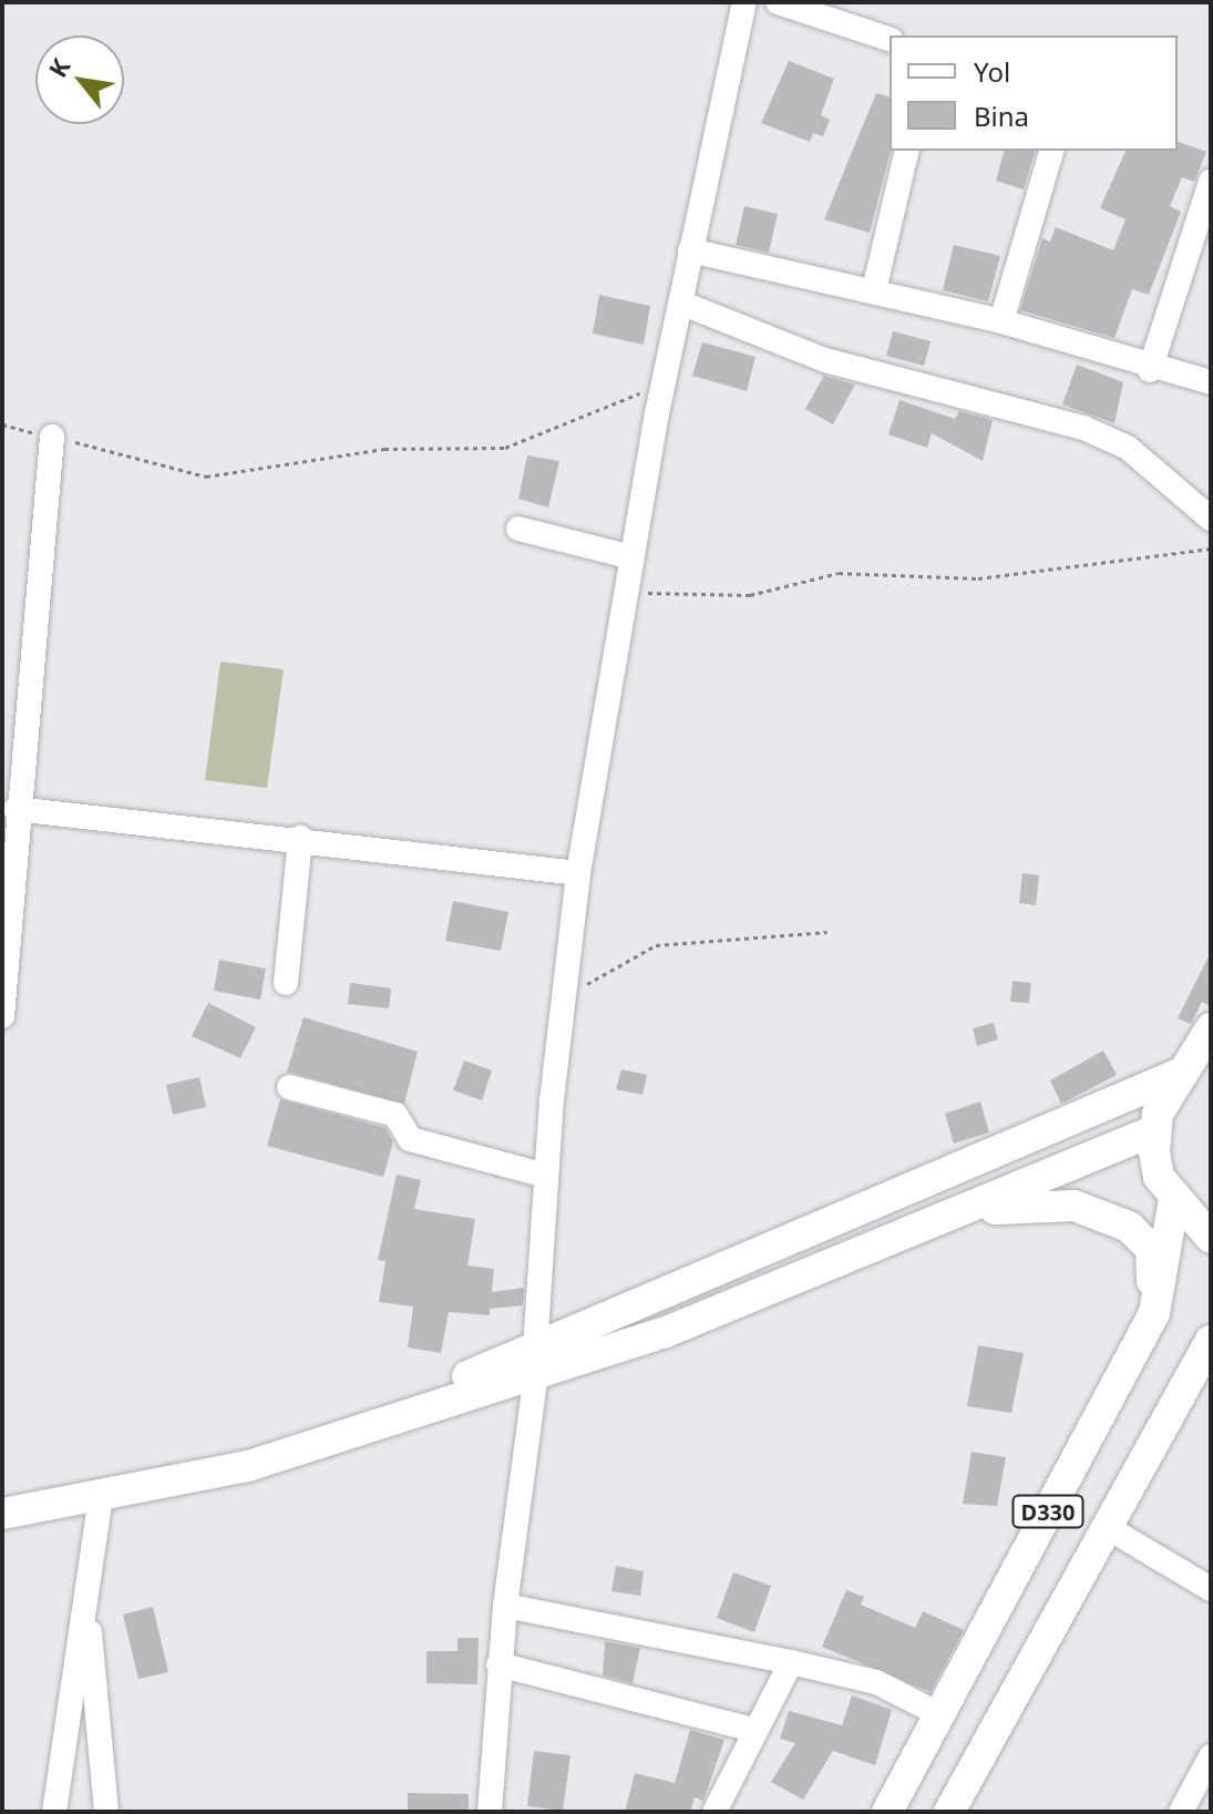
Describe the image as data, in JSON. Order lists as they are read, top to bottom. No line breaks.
{"streets":{"main road":["D330"]},"legend":["Yol","Bina"],"north":"top left"}
